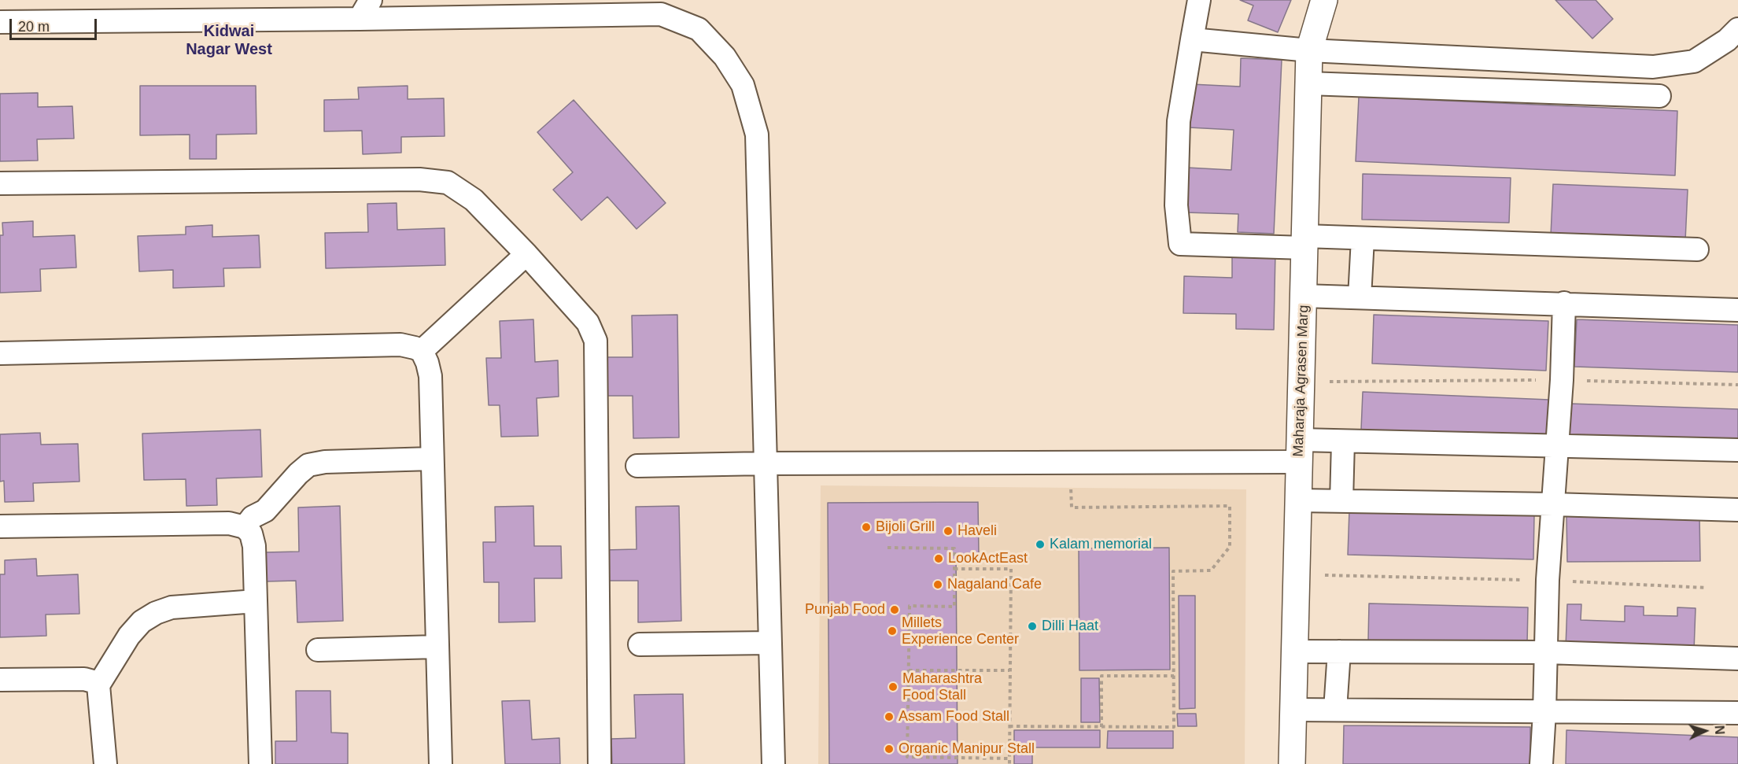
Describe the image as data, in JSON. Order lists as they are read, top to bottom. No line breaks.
{"streets":{"street":["Maharaja Agrasen Marg"]},"districts":["Kidwai Nagar West"],"places":["Bijoli Grill","Haveli","Kalam memorial","LookActEast","Nagaland Cafe","Punjab Food","Dilli Haat","Millets Experience Center","Maharashtra Food Stall","Assam Food Stall","Organic Manipur Stall"],"scale_bar":"20 m","north":"right"}
